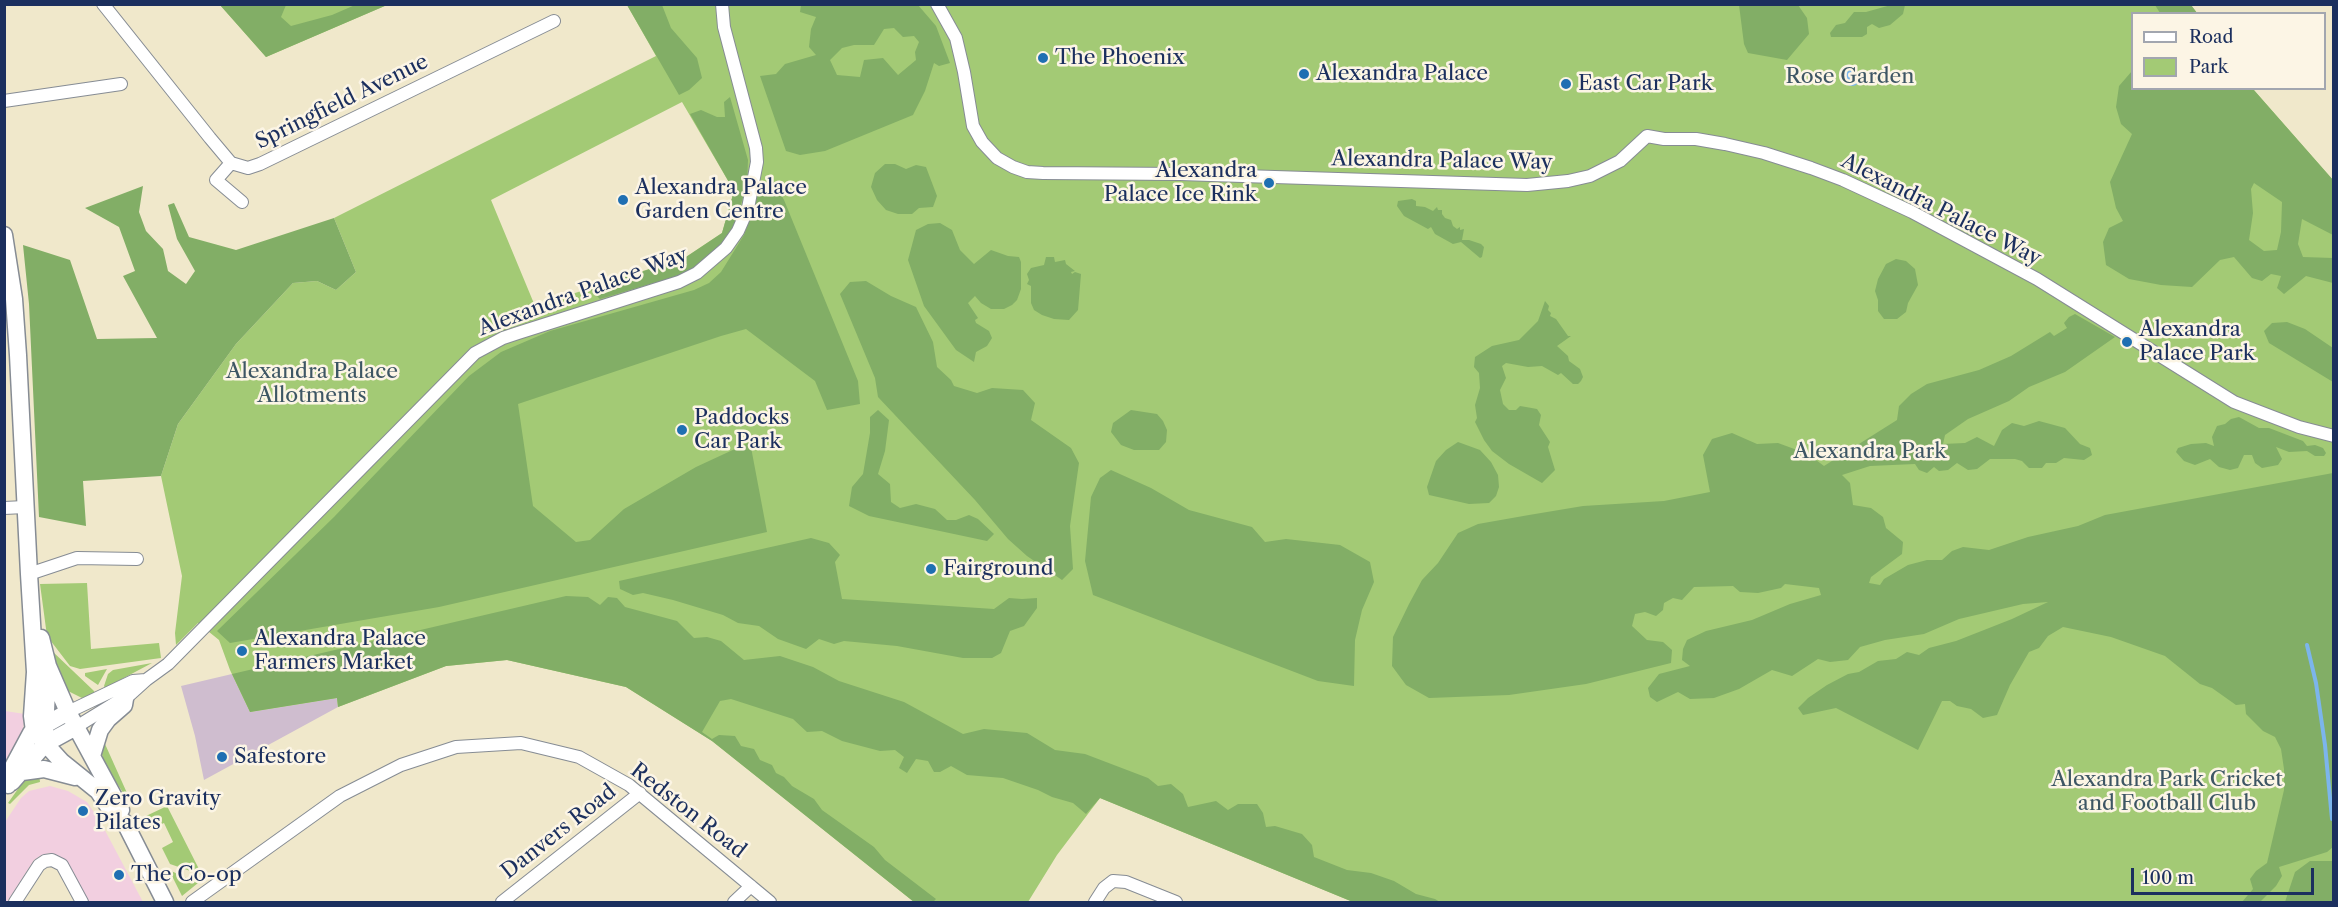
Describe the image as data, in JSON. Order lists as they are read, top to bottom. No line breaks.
{"streets":{"street":["Springfield Avenue","Alexandra Palace Way","Redston Road","Danvers Road"]},"crossings":[["Redston Road","Danvers Road"]],"parks":["Rose Garden","Alexandra Palace Allotments","Alexandra Park","Alexandra Park Cricket and Football Club"],"places":["The Phoenix","Alexandra Palace","East Car Park","Alexandra Palace Ice Rink","Alexandra Palace Garden Centre","Alexandra Palace Park","Paddocks Car Park","Fairground","Alexandra Palace Farmers Market","Safestore","Zero Gravity Pilates","The Co-op"],"legend":["Road","Park"],"scale_bar":"100 m"}
